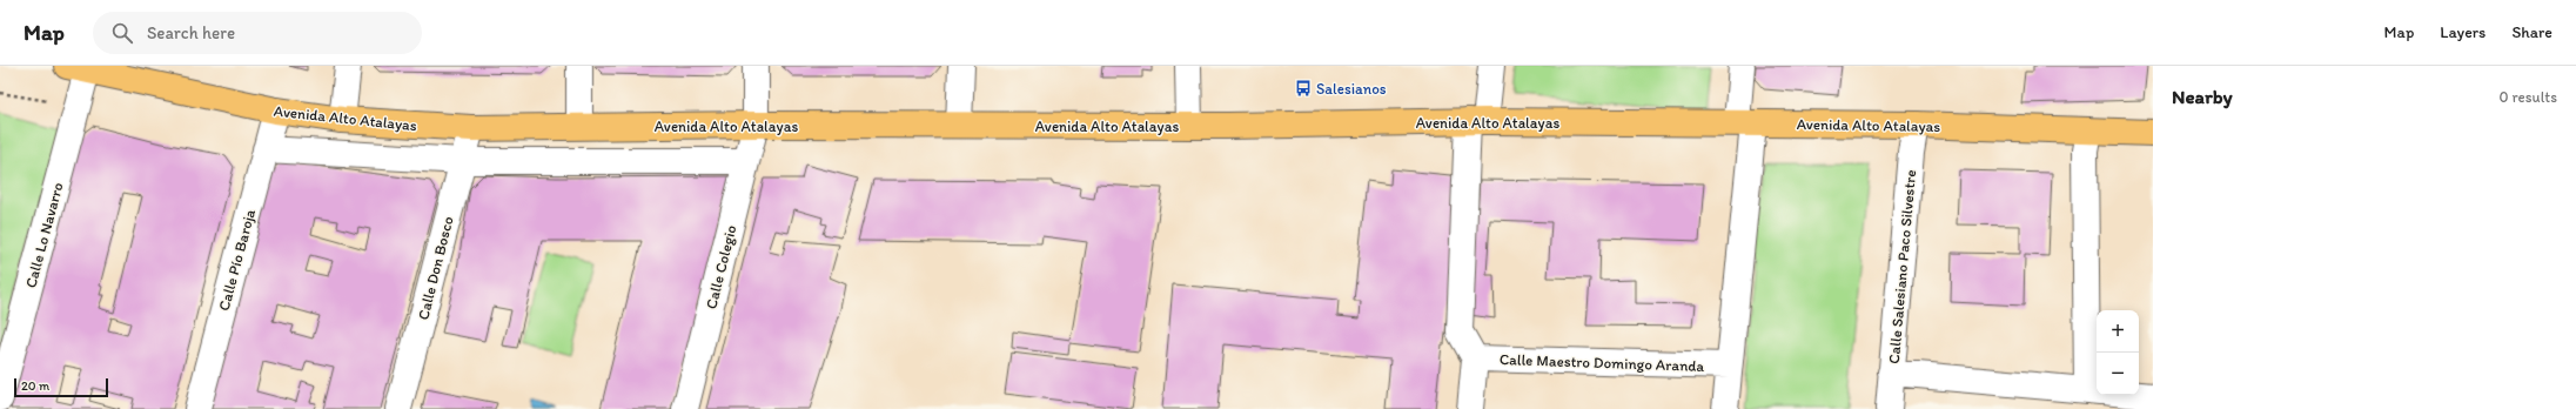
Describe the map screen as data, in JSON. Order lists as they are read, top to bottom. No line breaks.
{"streets":{"main road":["Avenida Alto Atalayas"],"street":["Calle Lo Navarro","Calle Pío Baroja","Calle Colegio","Calle Salesiano Paco Silvestre","Calle Don Bosco","Calle Maestro Domingo Aranda"]},"crossings":[["Avenida Alto Atalayas","Calle Lo Navarro"],["Avenida Alto Atalayas","Calle Pío Baroja"],["Avenida Alto Atalayas","Calle Colegio"],["Avenida Alto Atalayas","Calle Salesiano Paco Silvestre"],["Avenida Alto Atalayas","Calle Don Bosco"]],"places":{"bus stop":["Salesianos"]},"scale_bar":"20 m","page":{"header":"Map","search":"Search here","nav":["Map","Layers","Share"],"heading":["Nearby","0 results"],"map_buttons":["+","−"],"scale":"20 m"}}
